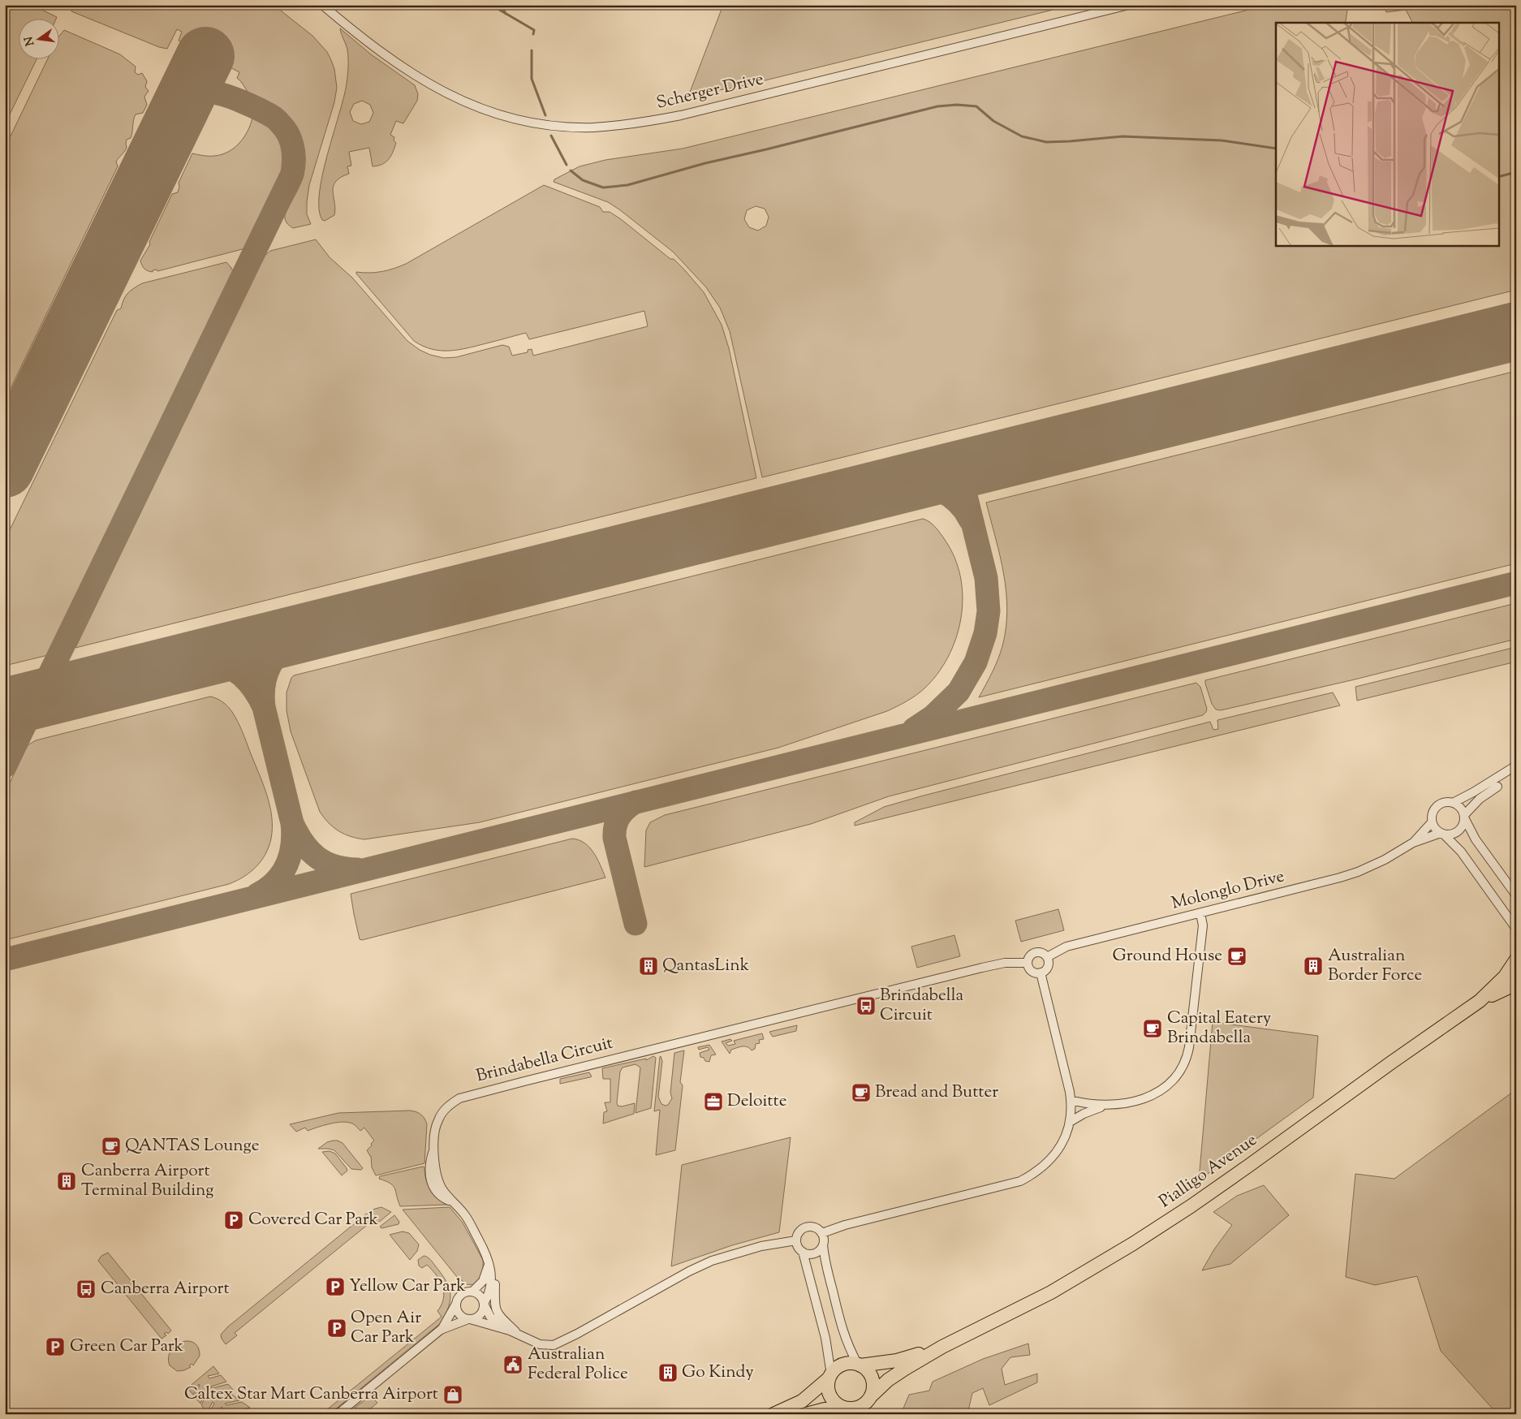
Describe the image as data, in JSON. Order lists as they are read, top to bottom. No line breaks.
{"streets":{"main road":["Pialligo Avenue"],"street":["Scherger Drive","Molonglo Drive","Brindabella Circuit"]},"crossings":[["Molonglo Drive","Brindabella Circuit"]],"places":{"cafe":["Ground House","Capital Eatery Brindabella","Bread and Butter","QANTAS Lounge"],"building":["QantasLink","Australian Border Force","Canberra Airport Terminal Building","Go Kindy"],"bus stop":["Brindabella Circuit","Canberra Airport"],"office":["Deloitte"],"parking":["Covered Car Park","Yellow Car Park","Open Air Car Park","Green Car Park"],"public building":["Australian Federal Police"],"shop":["Caltex Star Mart Canberra Airport"]},"north":"left"}
